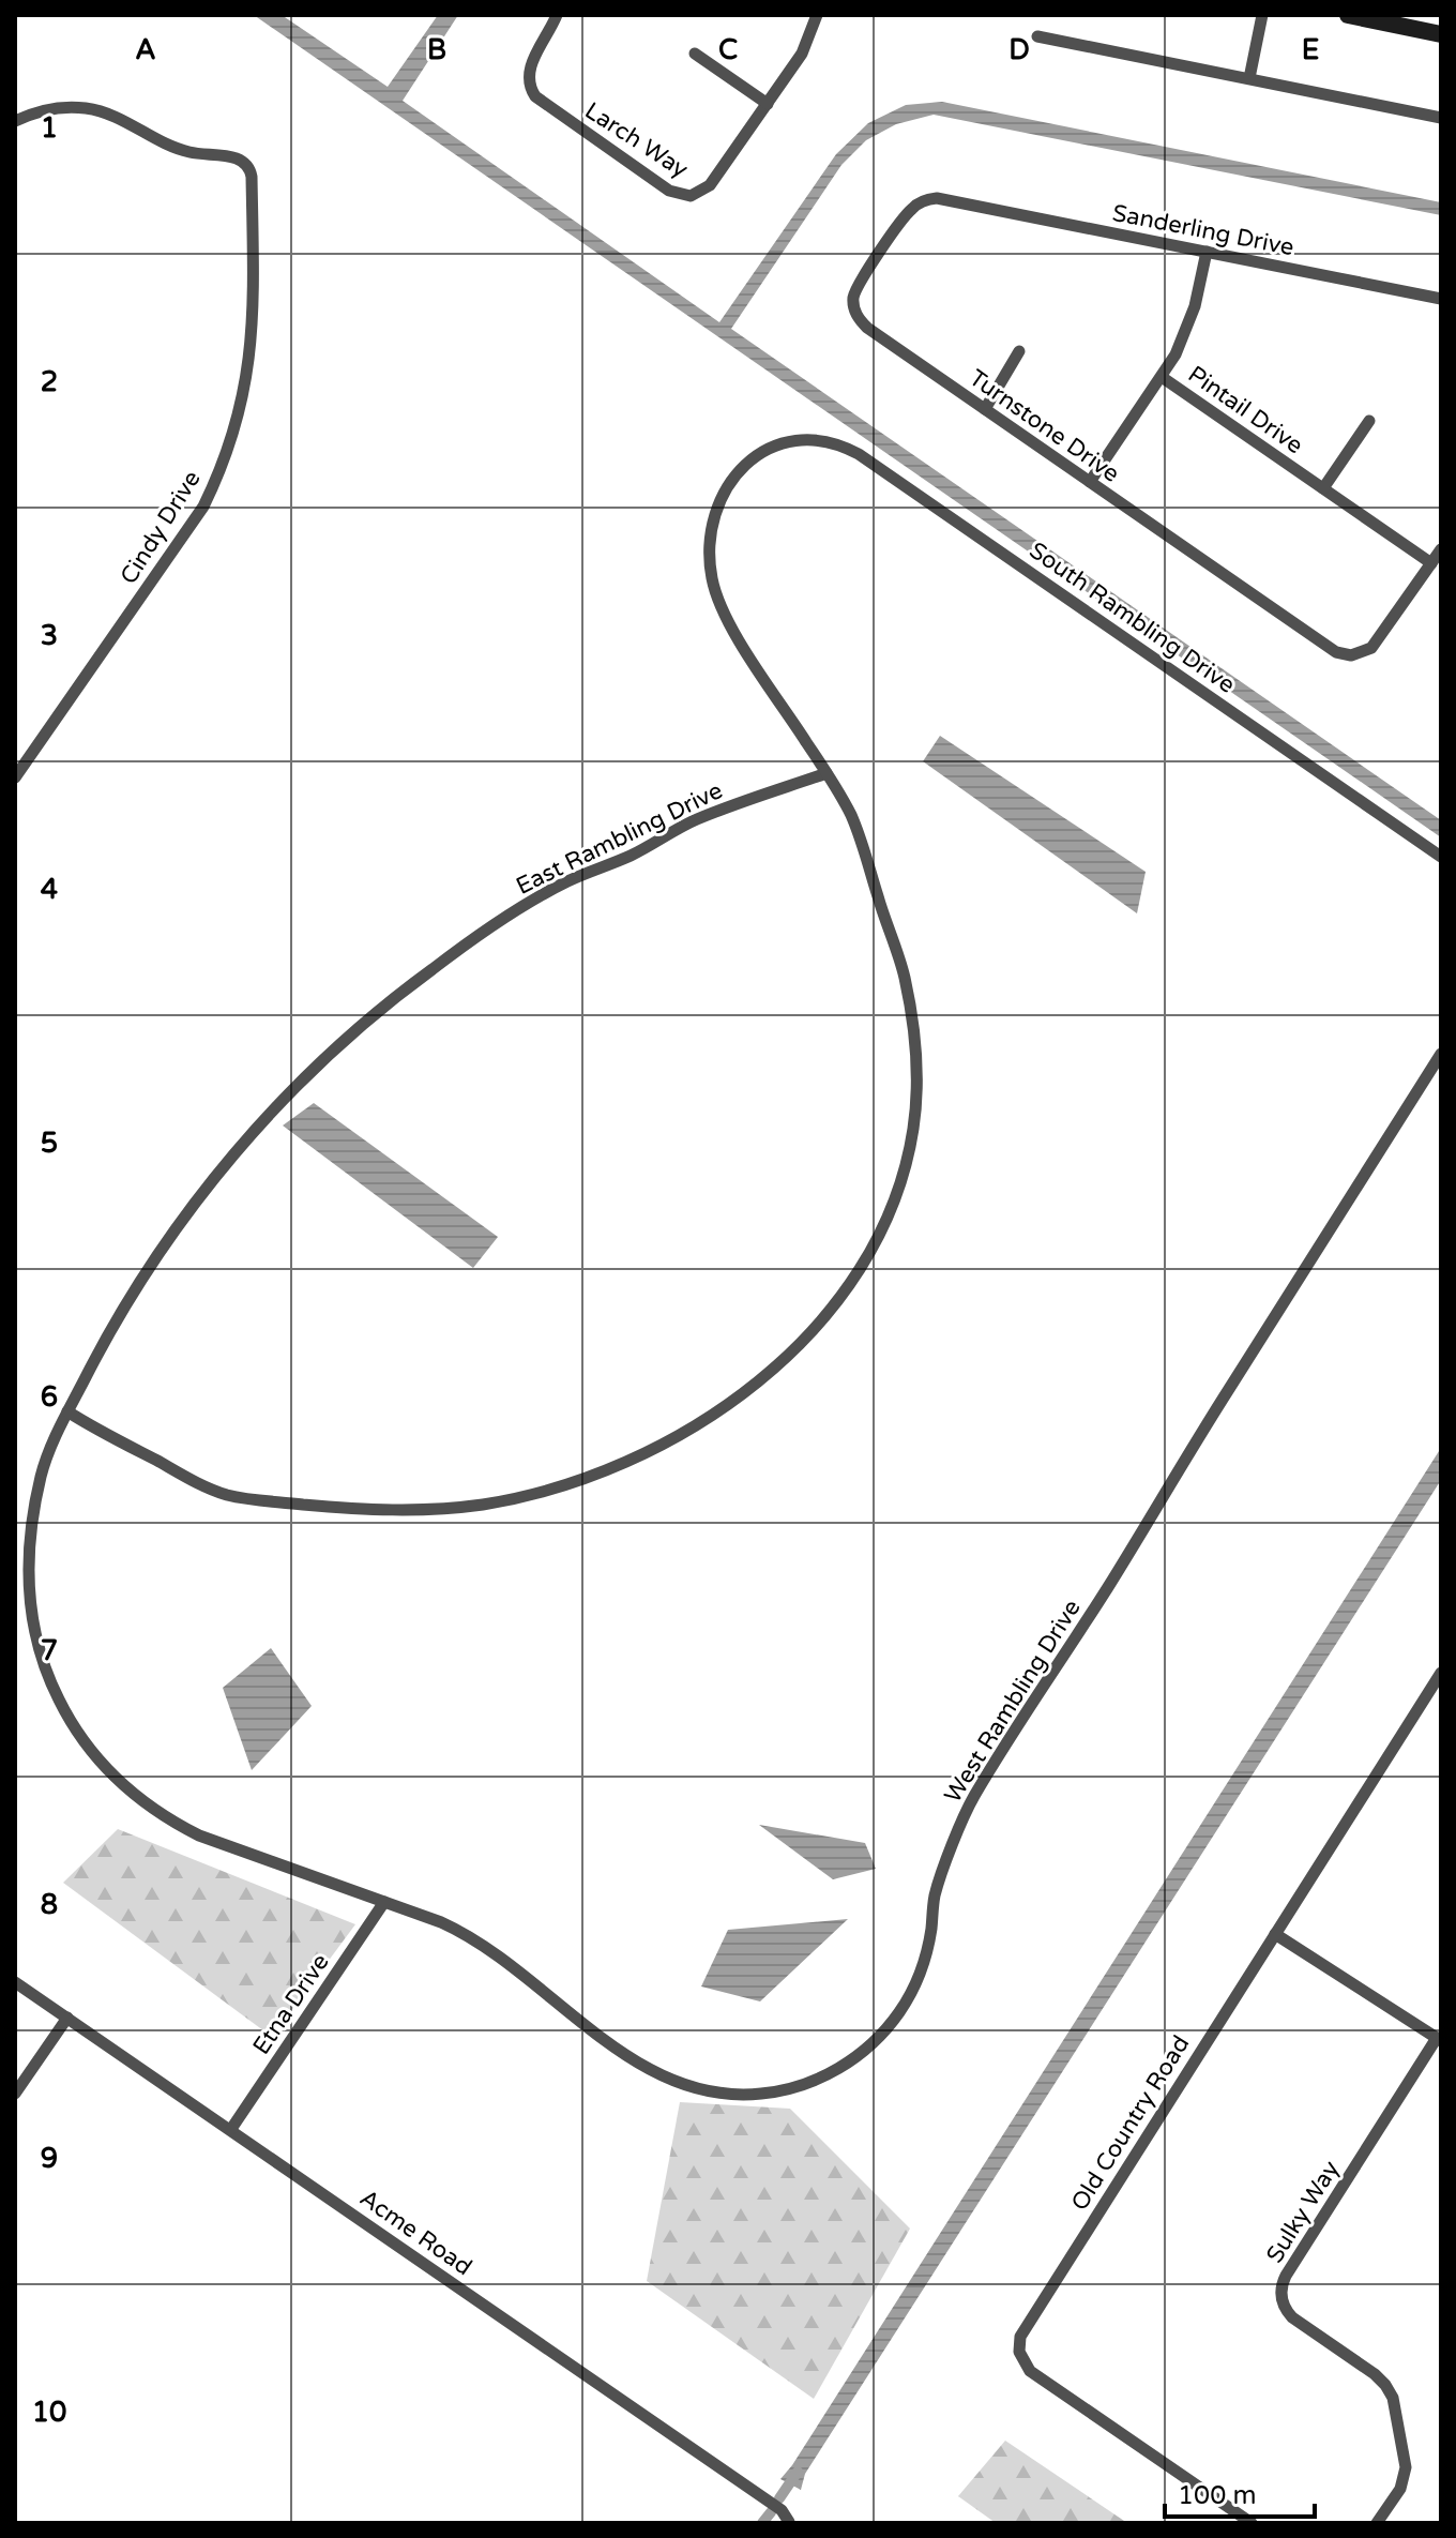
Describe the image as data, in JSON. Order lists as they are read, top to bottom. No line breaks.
{"streets":{"street":["Larch Way","Sanderling Drive","Pintail Drive","Turnstone Drive","Cindy Drive","South Rambling Drive","East Rambling Drive","West Rambling Drive","Etna Drive","Old Country Road","Sulky Way","Acme Road"]},"crossings":[["Sanderling Drive","Turnstone Drive"],["South Rambling Drive","East Rambling Drive"],["East Rambling Drive","West Rambling Drive"],["East Rambling Drive","Etna Drive"],["West Rambling Drive","Etna Drive"],["Etna Drive","Acme Road"]],"scale_bar":"100 m","grid":{"columns":["A","B","C","D","E"],"rows":["1","2","3","4","5","6","7","8","9","10"]}}
